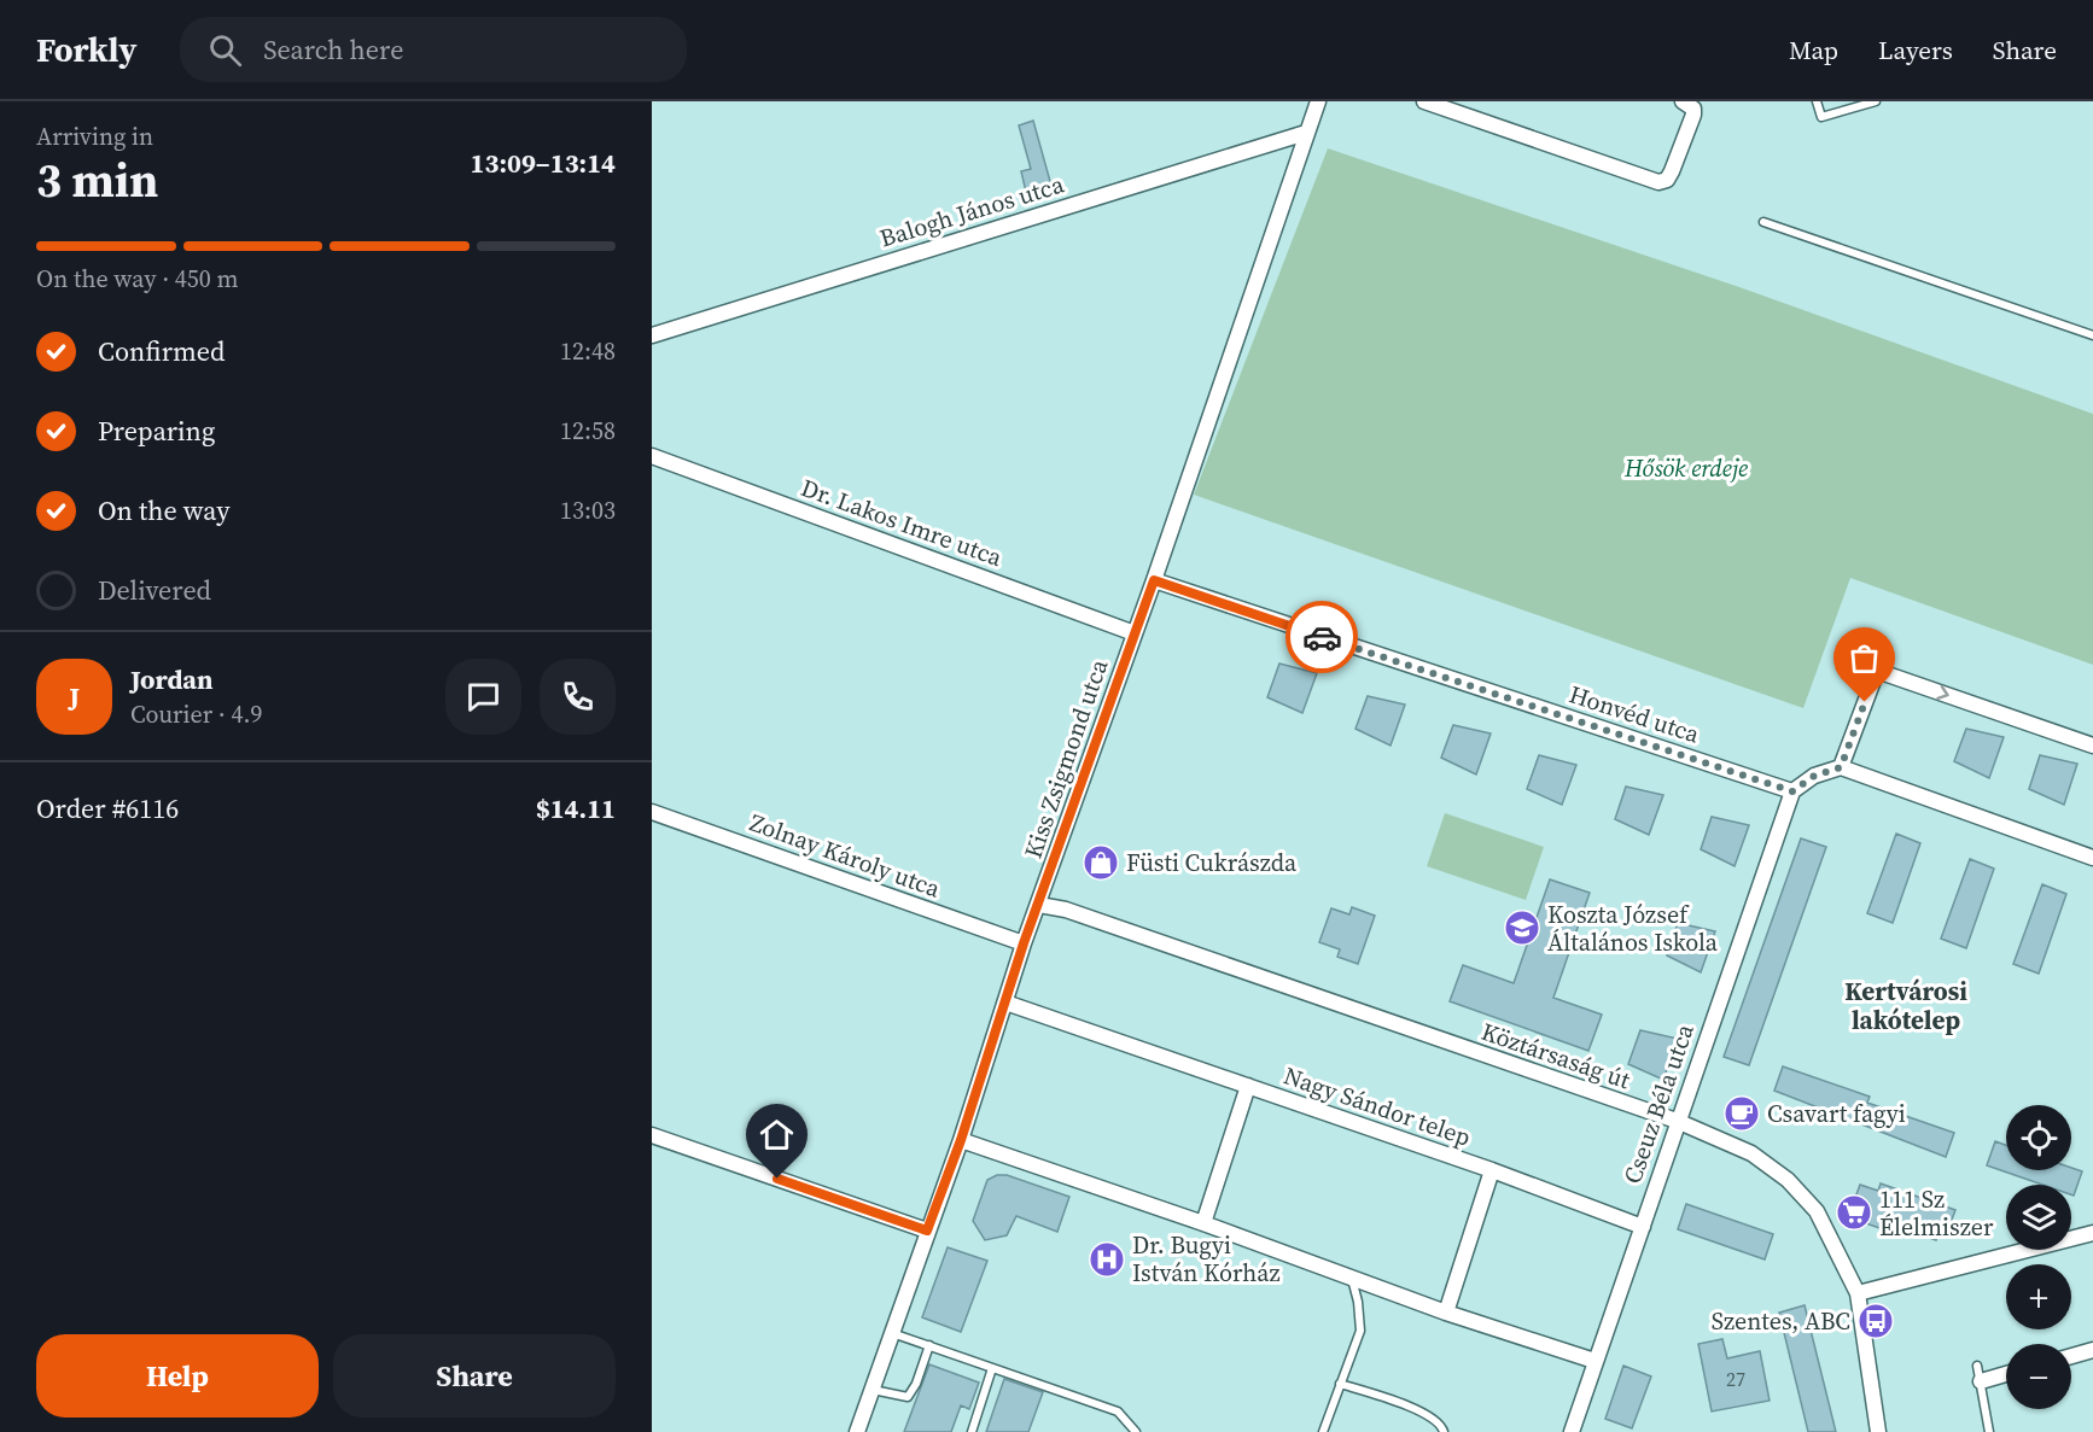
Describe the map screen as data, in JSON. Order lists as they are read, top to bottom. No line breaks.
{"streets":{"street":["Balogh János utca","Dr. Lakos Imre utca","Honvéd utca","Kiss Zsigmond utca","Zolnay Károly utca","Köztársaság út","Cseuz Béla utca","Nagy Sándor telep"]},"crossings":[["Balogh János utca","Kiss Zsigmond utca"],["Dr. Lakos Imre utca","Kiss Zsigmond utca"],["Honvéd utca","Kiss Zsigmond utca"],["Honvéd utca","Cseuz Béla utca"],["Kiss Zsigmond utca","Zolnay Károly utca"],["Kiss Zsigmond utca","Köztársaság út"],["Kiss Zsigmond utca","Nagy Sándor telep"],["Köztársaság út","Cseuz Béla utca"],["Cseuz Béla utca","Nagy Sándor telep"]],"districts":["Kertvárosi lakótelep"],"parks":["Hősök erdeje"],"places":{"shop":["Füsti Cukrászda"],"school or university":["Koszta József Általános Iskola"],"cafe":["Csavart fagyi"],"supermarket":["111 Sz Élelmiszer"],"hospital":["Dr. Bugyi István Kórház"],"bus stop":["Szentes, ABC"]},"house_numbers":["27"],"page":{"header":"Forkly","search":"Search here","nav":["Map","Layers","Share"],"heading":["3 min","Arriving in","13:09–13:14"],"panel":["Jordan","Courier · 4.9","Order #6116","$14.11"],"bar":"On the way · 450 m","list":[["Confirmed","12:48"],["Preparing","12:58"],["On the way","13:03"],"Delivered"],"round":"J","map_buttons":["+","−"],"buttons":["Help","Share"]}}
